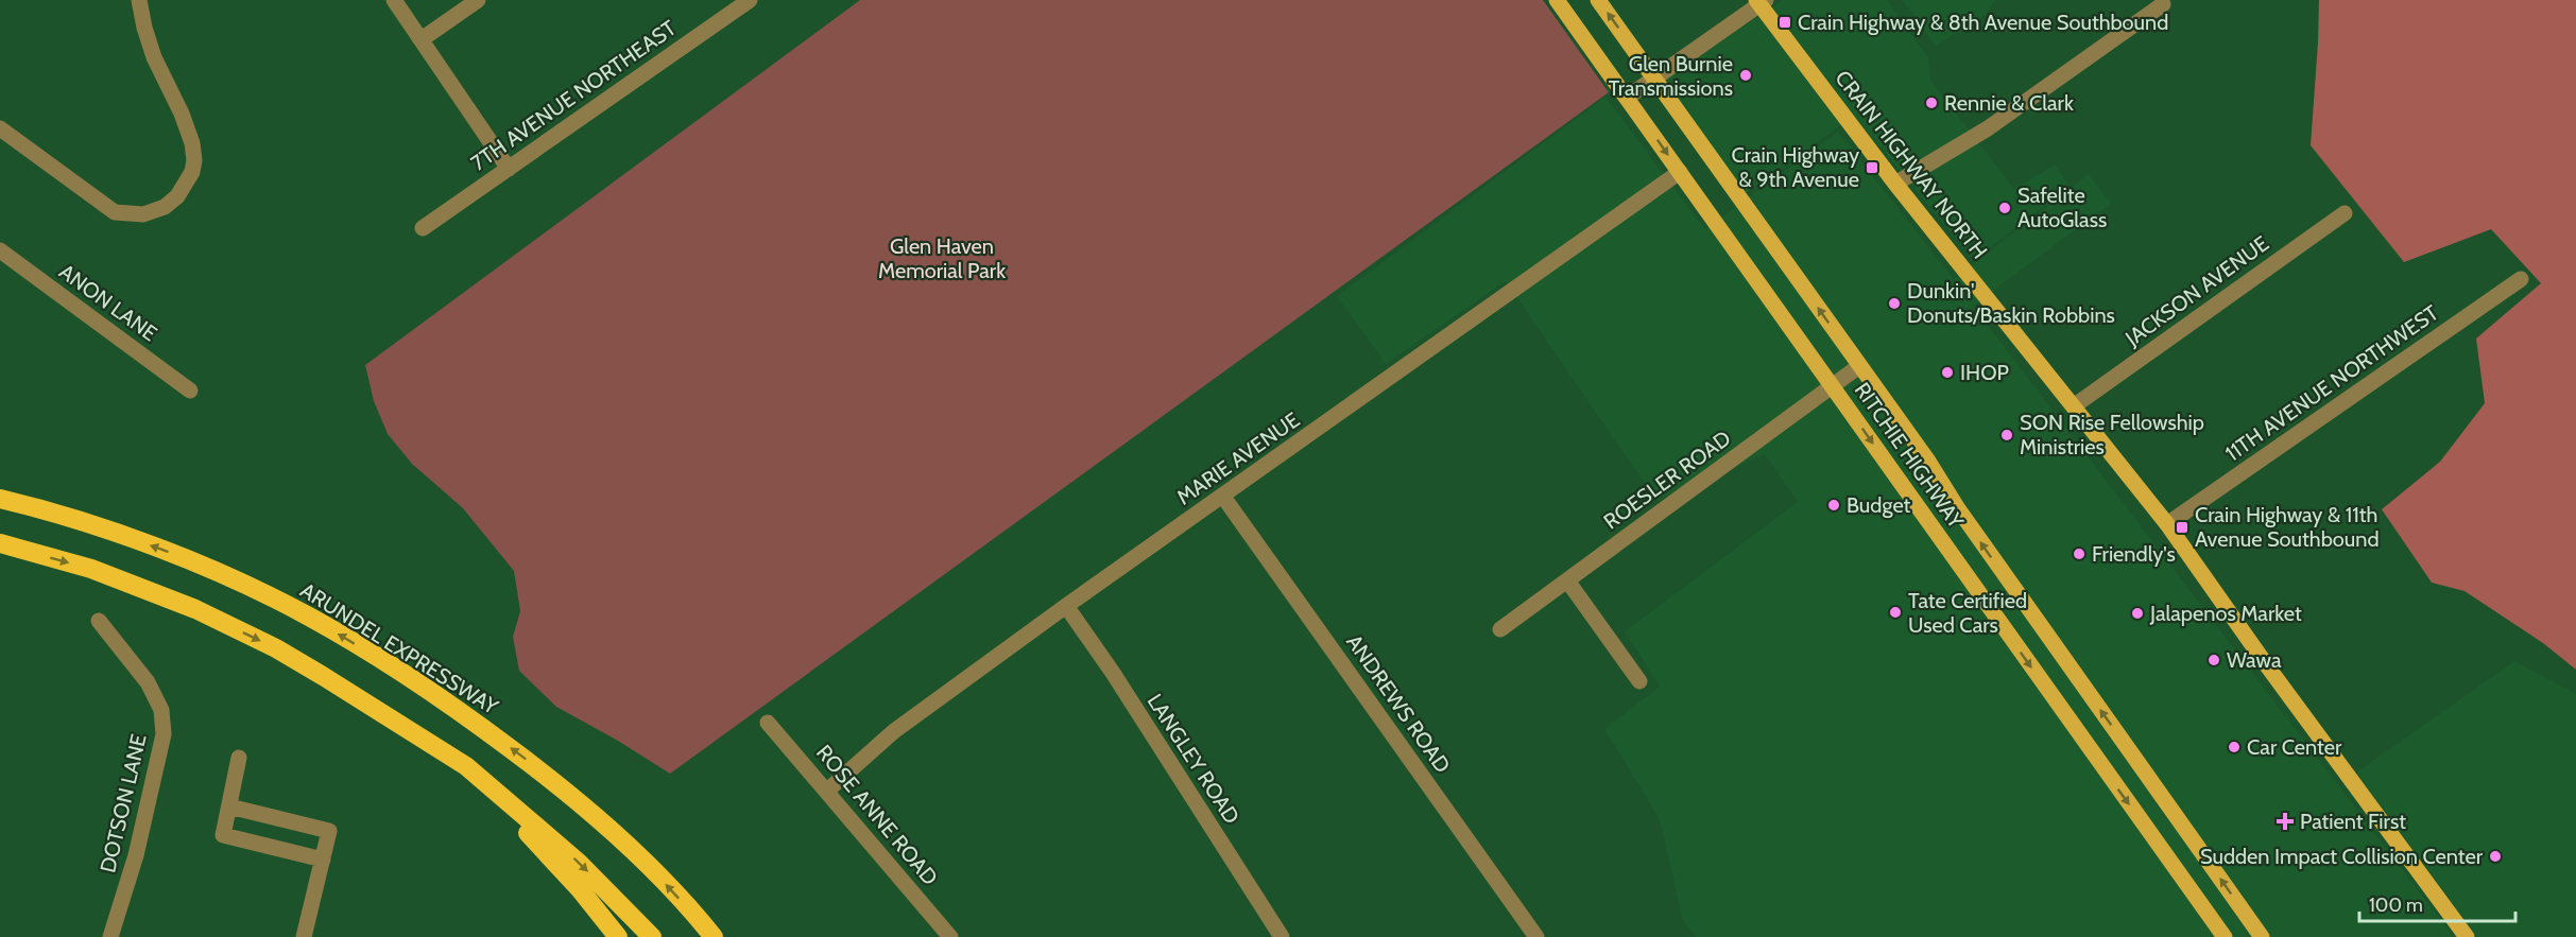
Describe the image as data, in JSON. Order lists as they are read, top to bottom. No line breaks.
{"streets":{"highway":["ARUNDEL EXPRESSWAY"],"main road":["CRAIN HIGHWAY NORTH","RITCHIE HIGHWAY"],"street":["7TH AVENUE NORTHEAST","JACKSON AVENUE","ANON LANE","11TH AVENUE NORTHWEST","MARIE AVENUE","ROESLER ROAD","ANDREWS ROAD","LANGLEY ROAD","DOTSON LANE","ROSE ANNE ROAD"]},"crossings":[["CRAIN HIGHWAY NORTH","JACKSON AVENUE"],["CRAIN HIGHWAY NORTH","11TH AVENUE NORTHWEST"],["RITCHIE HIGHWAY","MARIE AVENUE"],["RITCHIE HIGHWAY","ROESLER ROAD"],["MARIE AVENUE","ANDREWS ROAD"],["MARIE AVENUE","LANGLEY ROAD"],["MARIE AVENUE","ROSE ANNE ROAD"]],"parks":["Glen Haven Memorial Park"],"places":{"transit":["Crain Highway & 8th Avenue Southbound","Crain Highway & 9th Avenue","Crain Highway & 11th Avenue Southbound"],"other":["Glen Burnie Transmissions","Rennie & Clark","Safelite AutoGlass","Dunkin' Donuts/Baskin Robbins","IHOP","SON Rise Fellowship Ministries","Budget","Friendly's","Tate Certified Used Cars","Jalapenos Market","Wawa","Car Center","Sudden Impact Collision Center"],"health":["Patient First"]},"scale_bar":"100 m"}
